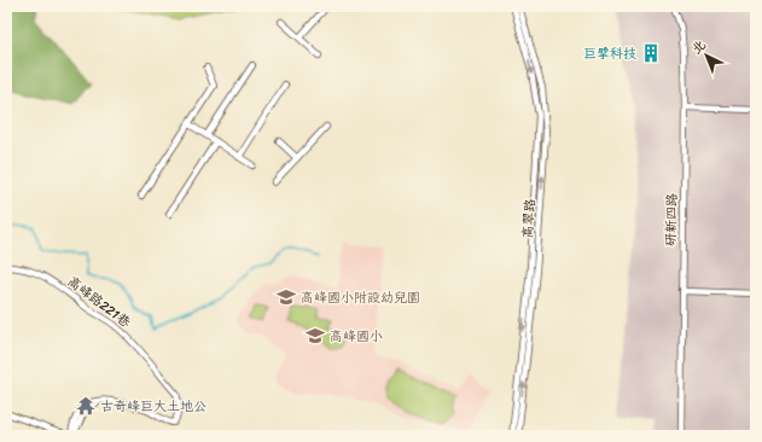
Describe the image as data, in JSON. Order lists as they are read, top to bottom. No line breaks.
{"streets":{"street":["高翠路","研新四路","高峰路221巷"]},"places":{"building":["巨擘科技"],"school or university":["高峰國小附設幼兒園","高峰國小"],"temple":["古奇峰巨大土地公"]},"north":"top left"}
